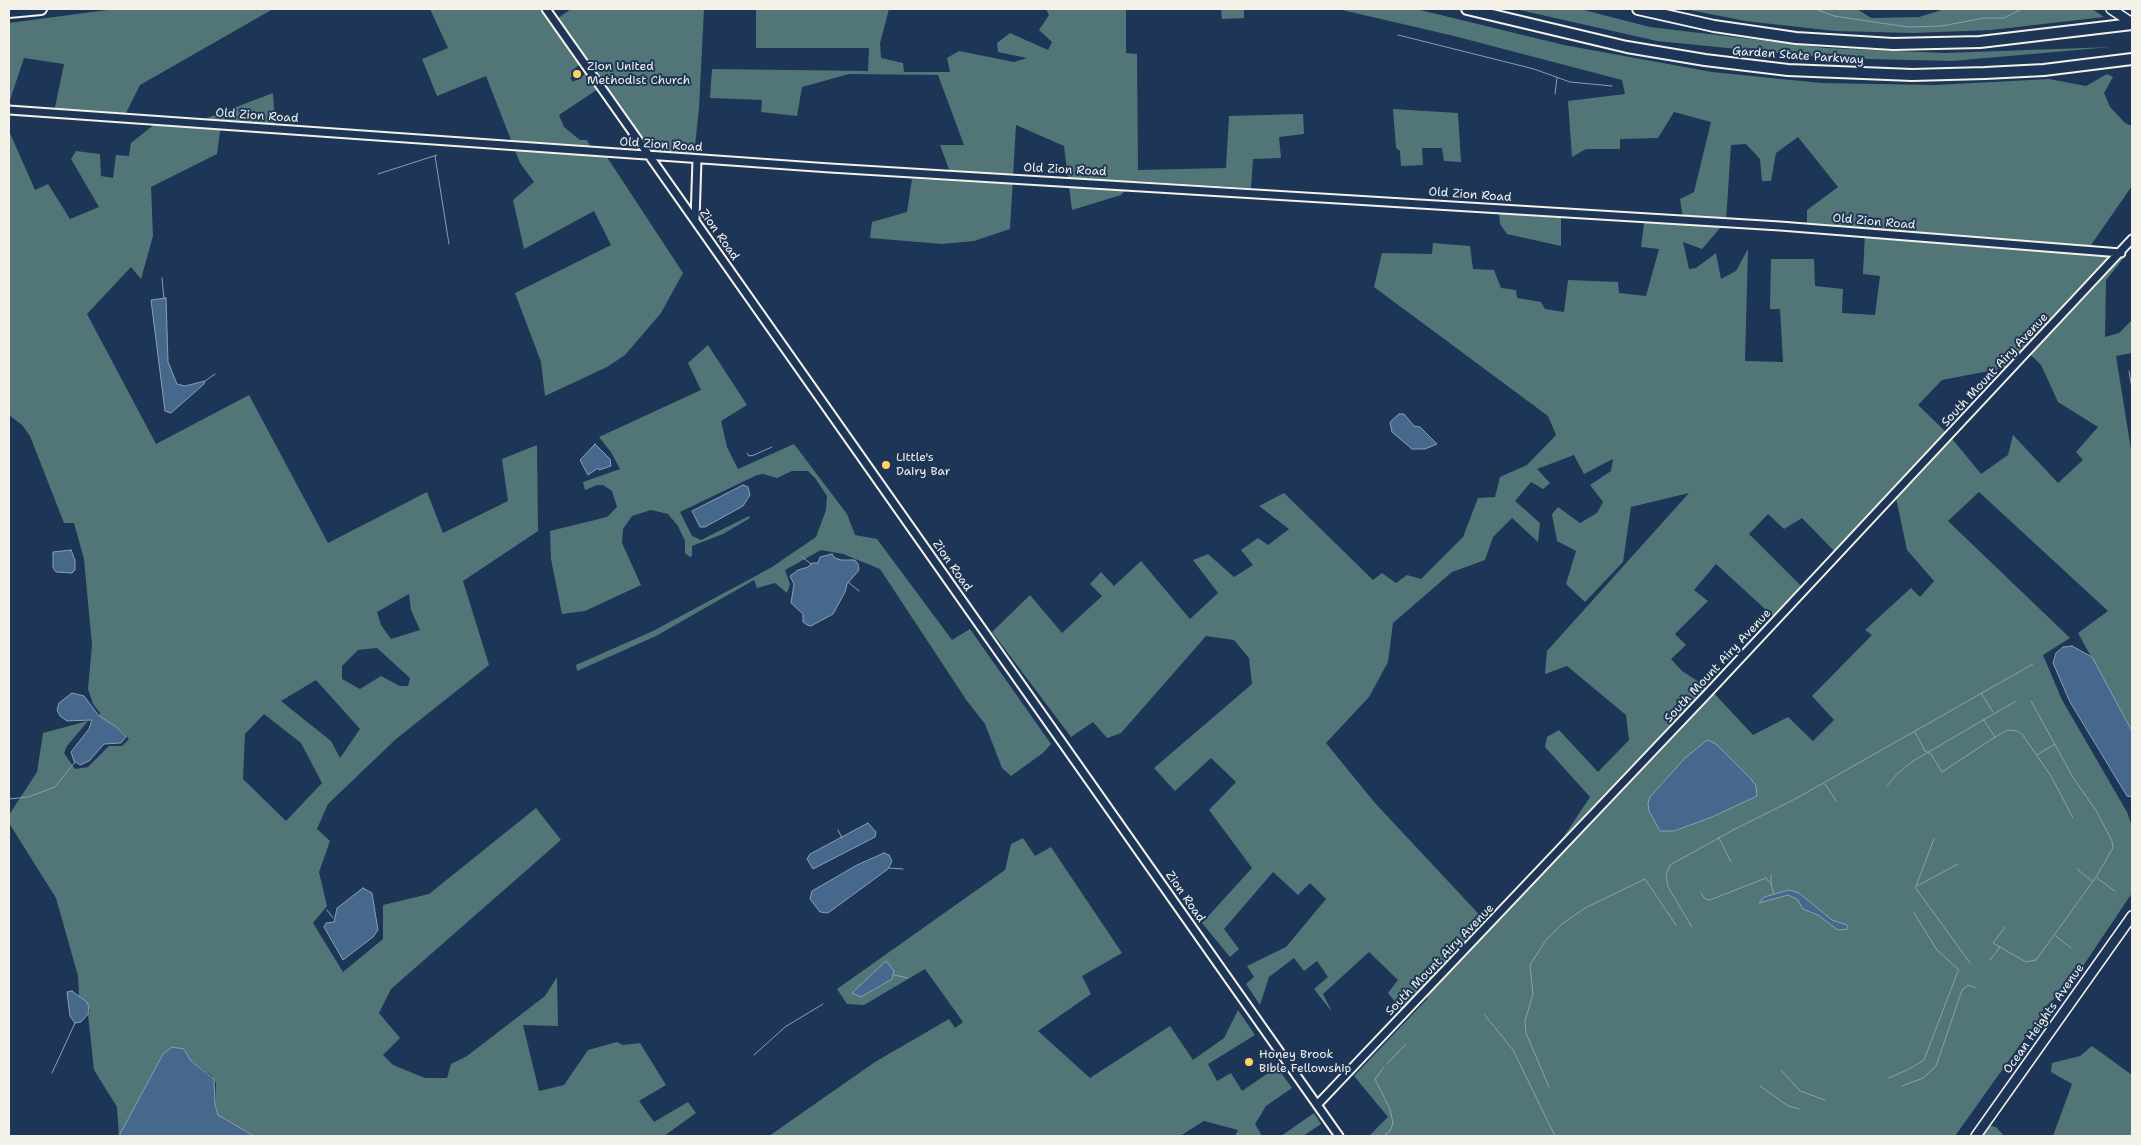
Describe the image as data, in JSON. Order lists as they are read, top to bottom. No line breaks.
{"streets":{"highway":["Garden State Parkway"],"main road":["Ocean Heights Avenue"],"street":["Old Zion Road","Zion Road","South Mount Airy Avenue"]},"crossings":[["Old Zion Road","Zion Road"],["Old Zion Road","South Mount Airy Avenue"],["Zion Road","South Mount Airy Avenue"]],"places":["Zion United Methodist Church","Little's Dairy Bar","Honey Brook Bible Fellowship"]}
